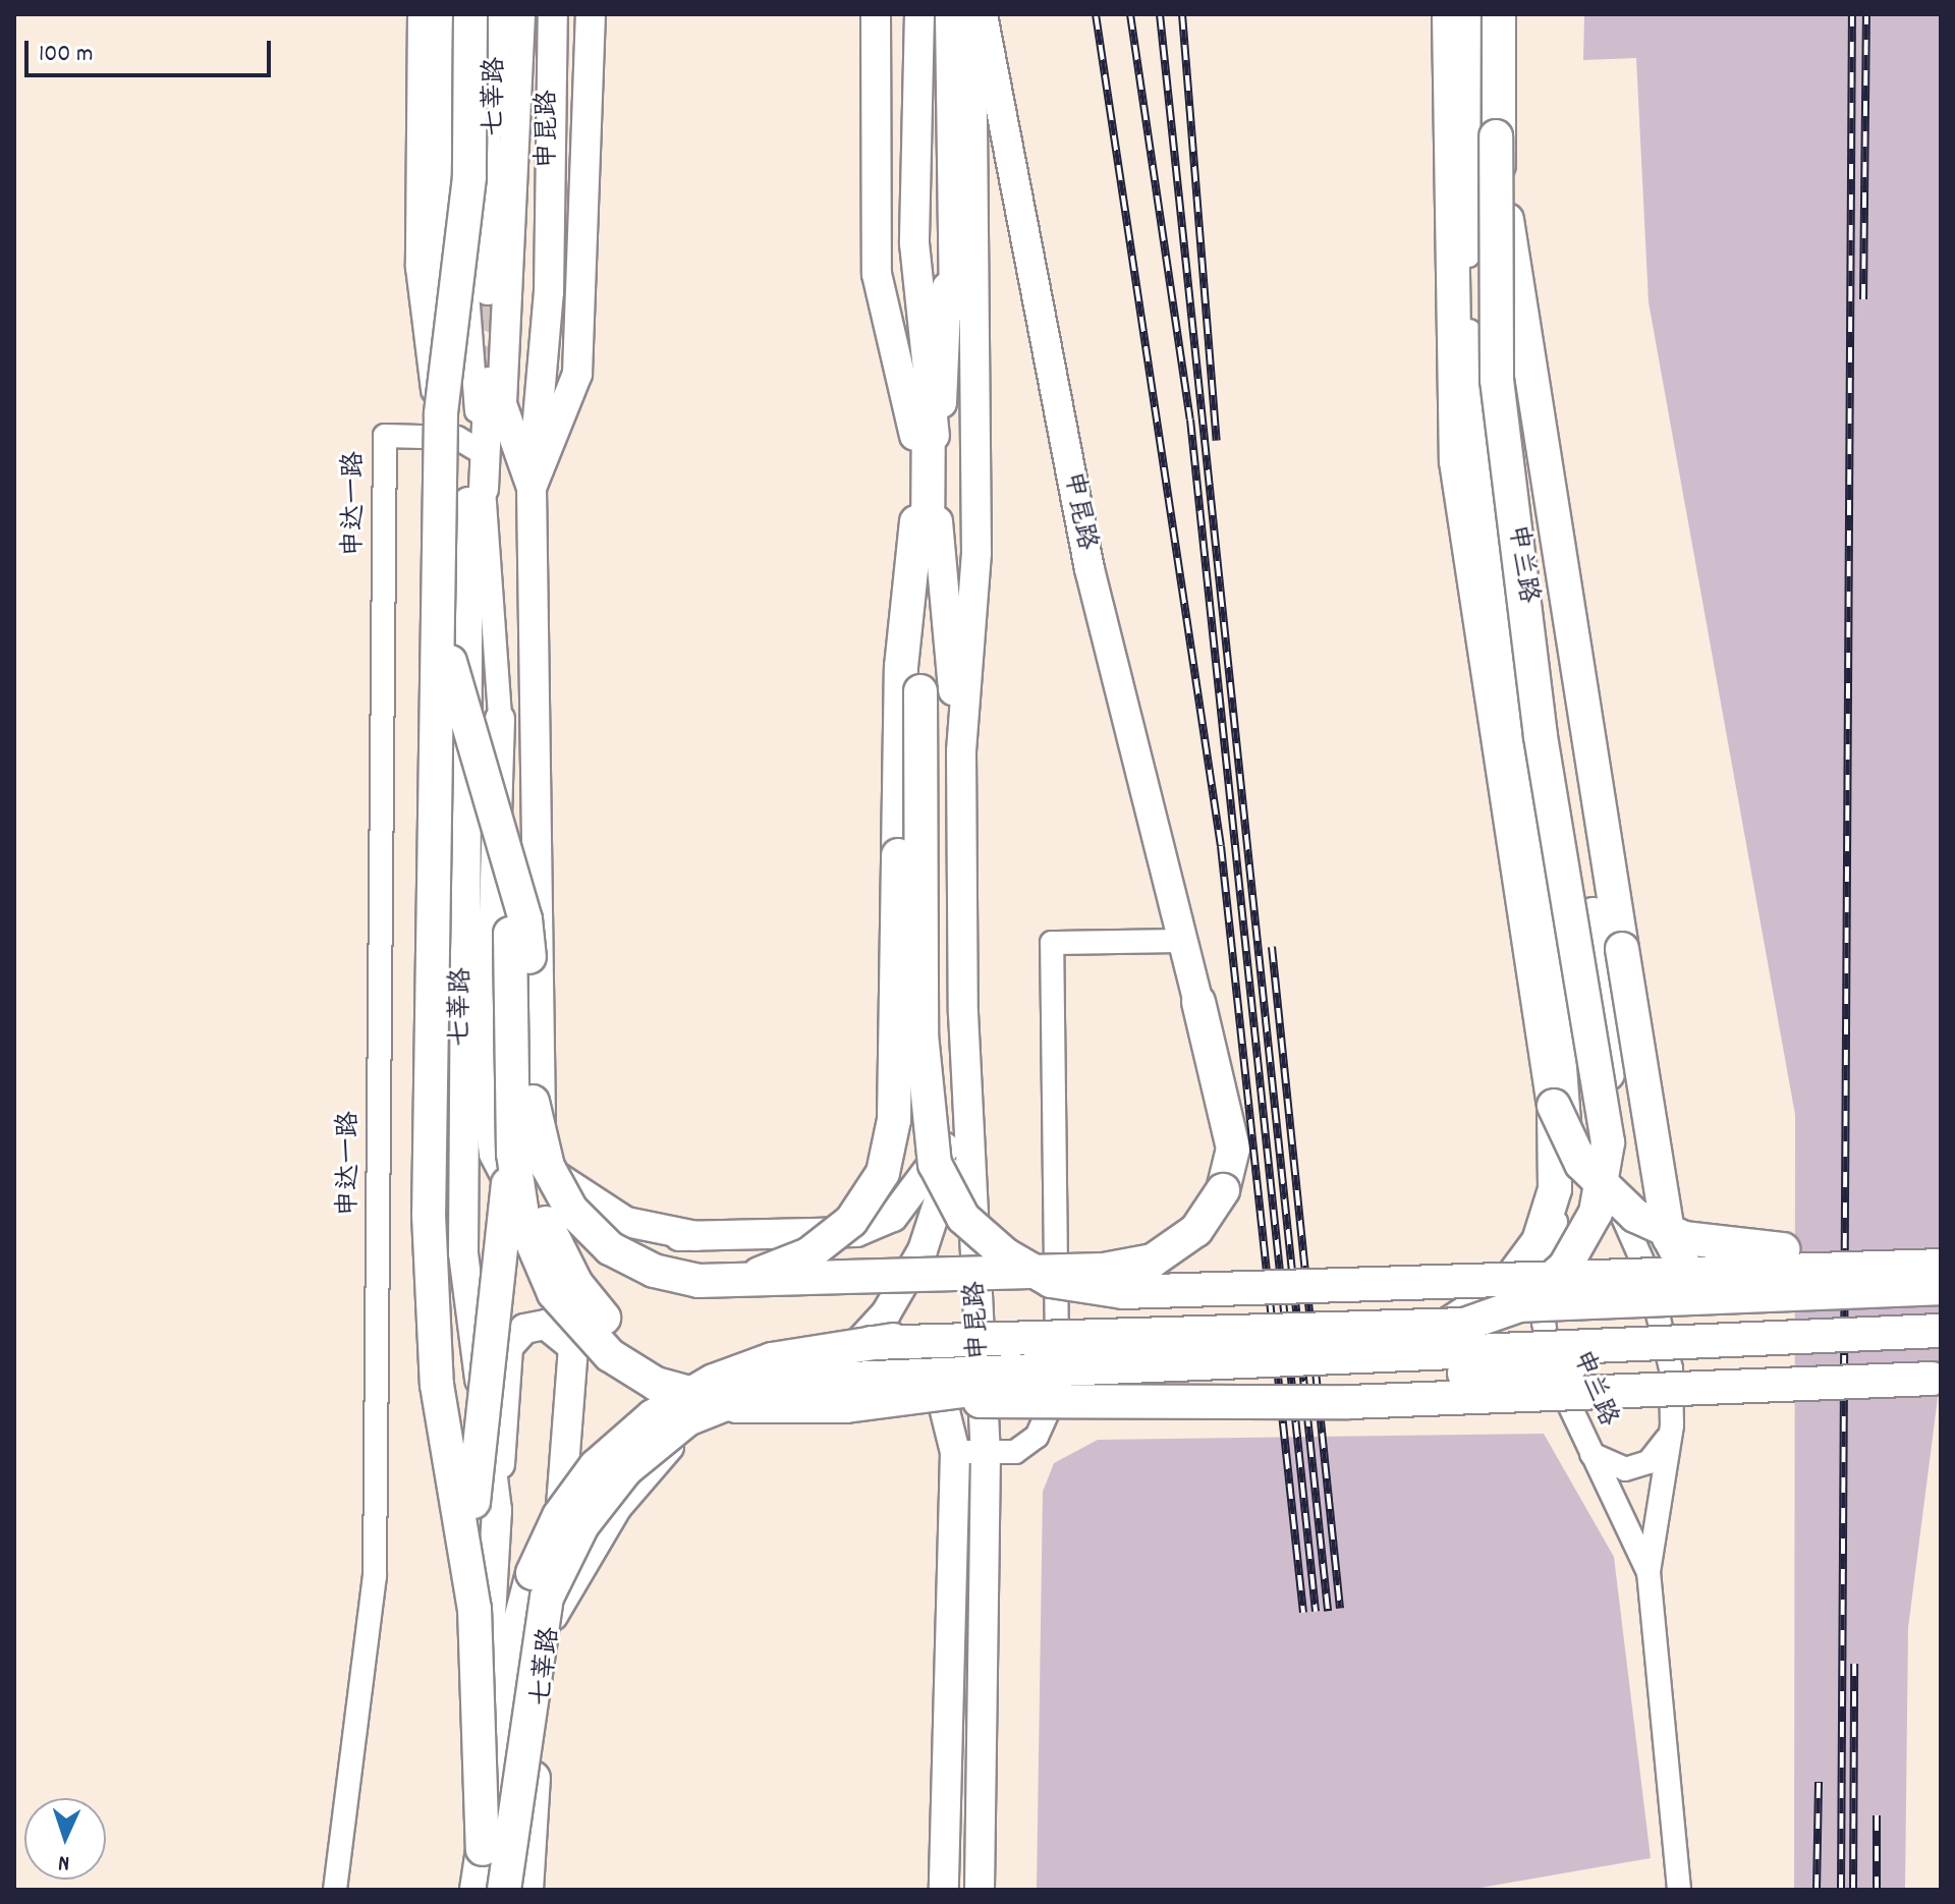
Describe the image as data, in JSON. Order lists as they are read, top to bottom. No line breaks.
{"streets":{"main road":["七莘路","申昆路"],"street":["申达一路","申兰路"]},"scale_bar":"100 m","north":"bottom"}
